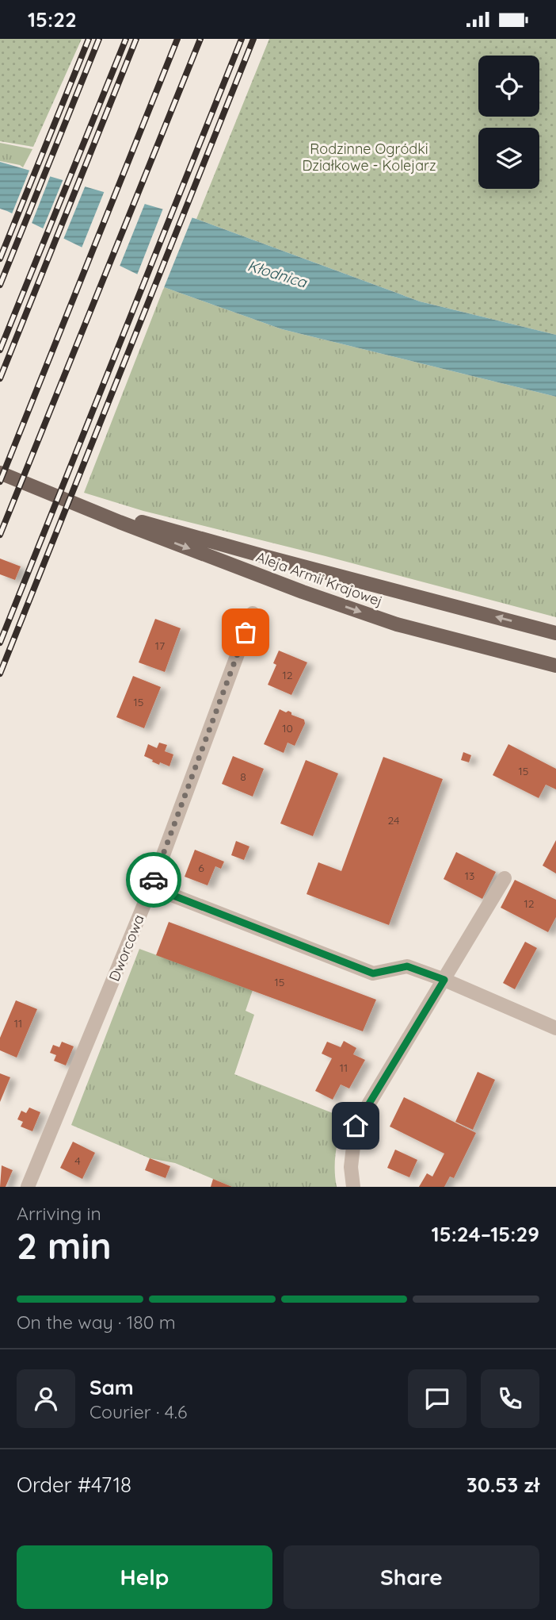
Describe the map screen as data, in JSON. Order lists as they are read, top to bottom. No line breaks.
{"streets":{"main road":["Aleja Armii Krajowej"],"street":["Dworcowa"]},"water":["Kłodnica"],"parks":["Rodzinne Ogródki Działkowe - Kolejarz"],"house_numbers":["17","12","15","10","15","8","24","6","13","12","15","11","11","4"],"page":{"status":"15:22","heading":["2 min","Arriving in","15:24–15:29"],"panel":["Sam","Courier · 4.6","Order #4718","30.53 zł"],"bar":"On the way · 180 m","buttons":["Help","Share"]}}
